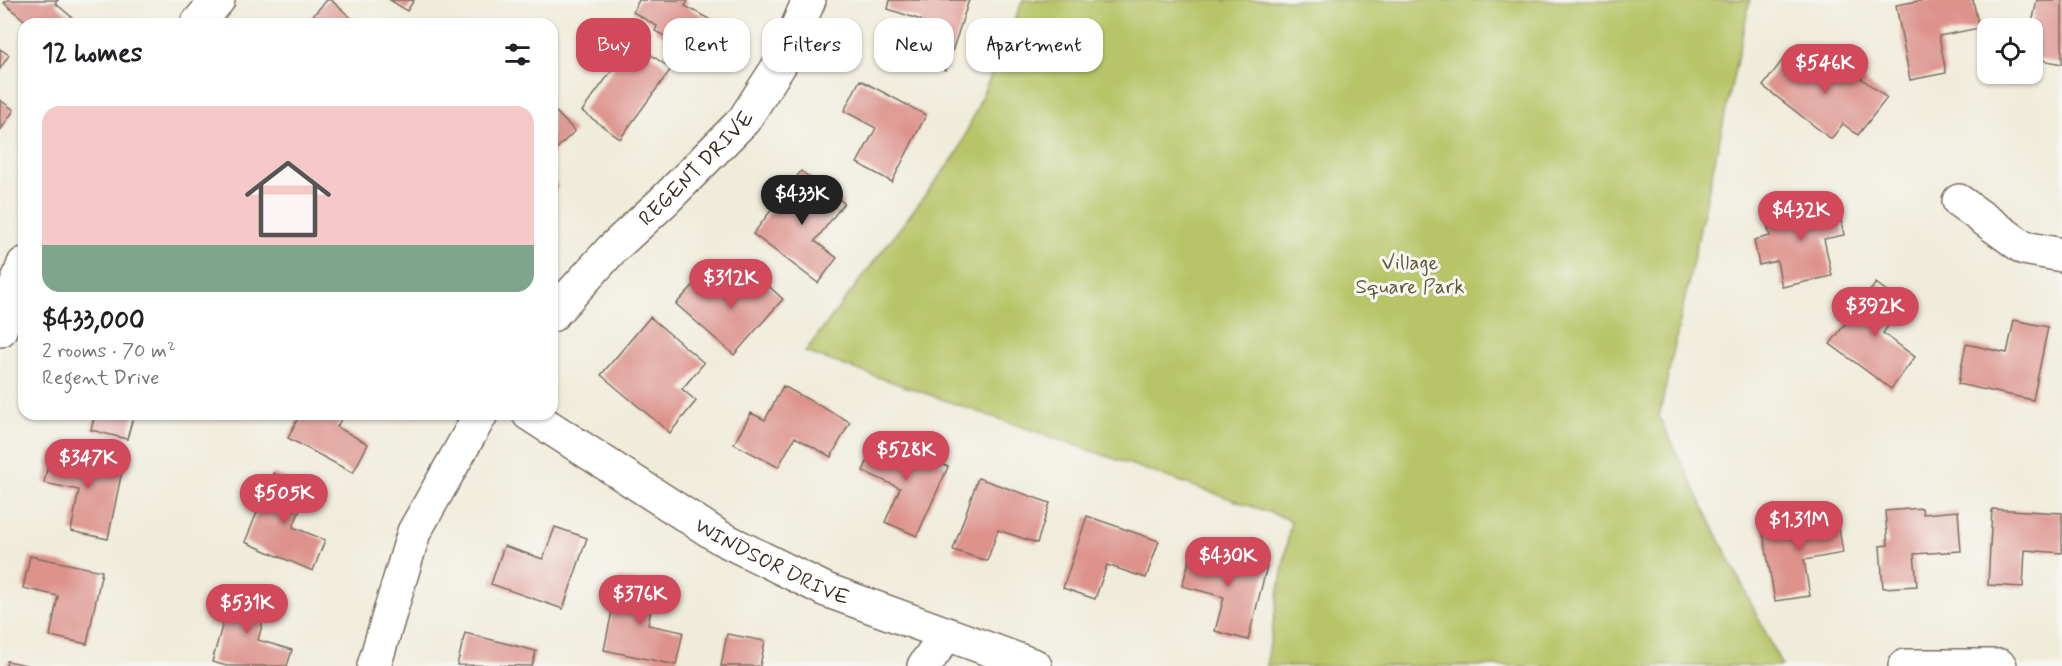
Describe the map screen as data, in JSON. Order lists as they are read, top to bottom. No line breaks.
{"streets":{"street":["REGENT DRIVE","WINDSOR DRIVE"]},"parks":["Village Square Park"],"page":{"chip":["Buy","Rent","Filters","New","Apartment"],"heading":"12 homes","price":["$546K","$433K","$432K","$312K","$392K","$528K","$347K","$505K","$1.31M","$430K","$376K","$531K"],"list":[{"name":"$433,000","note":"2 rooms · 70 m² · Regent Drive"}]}}
